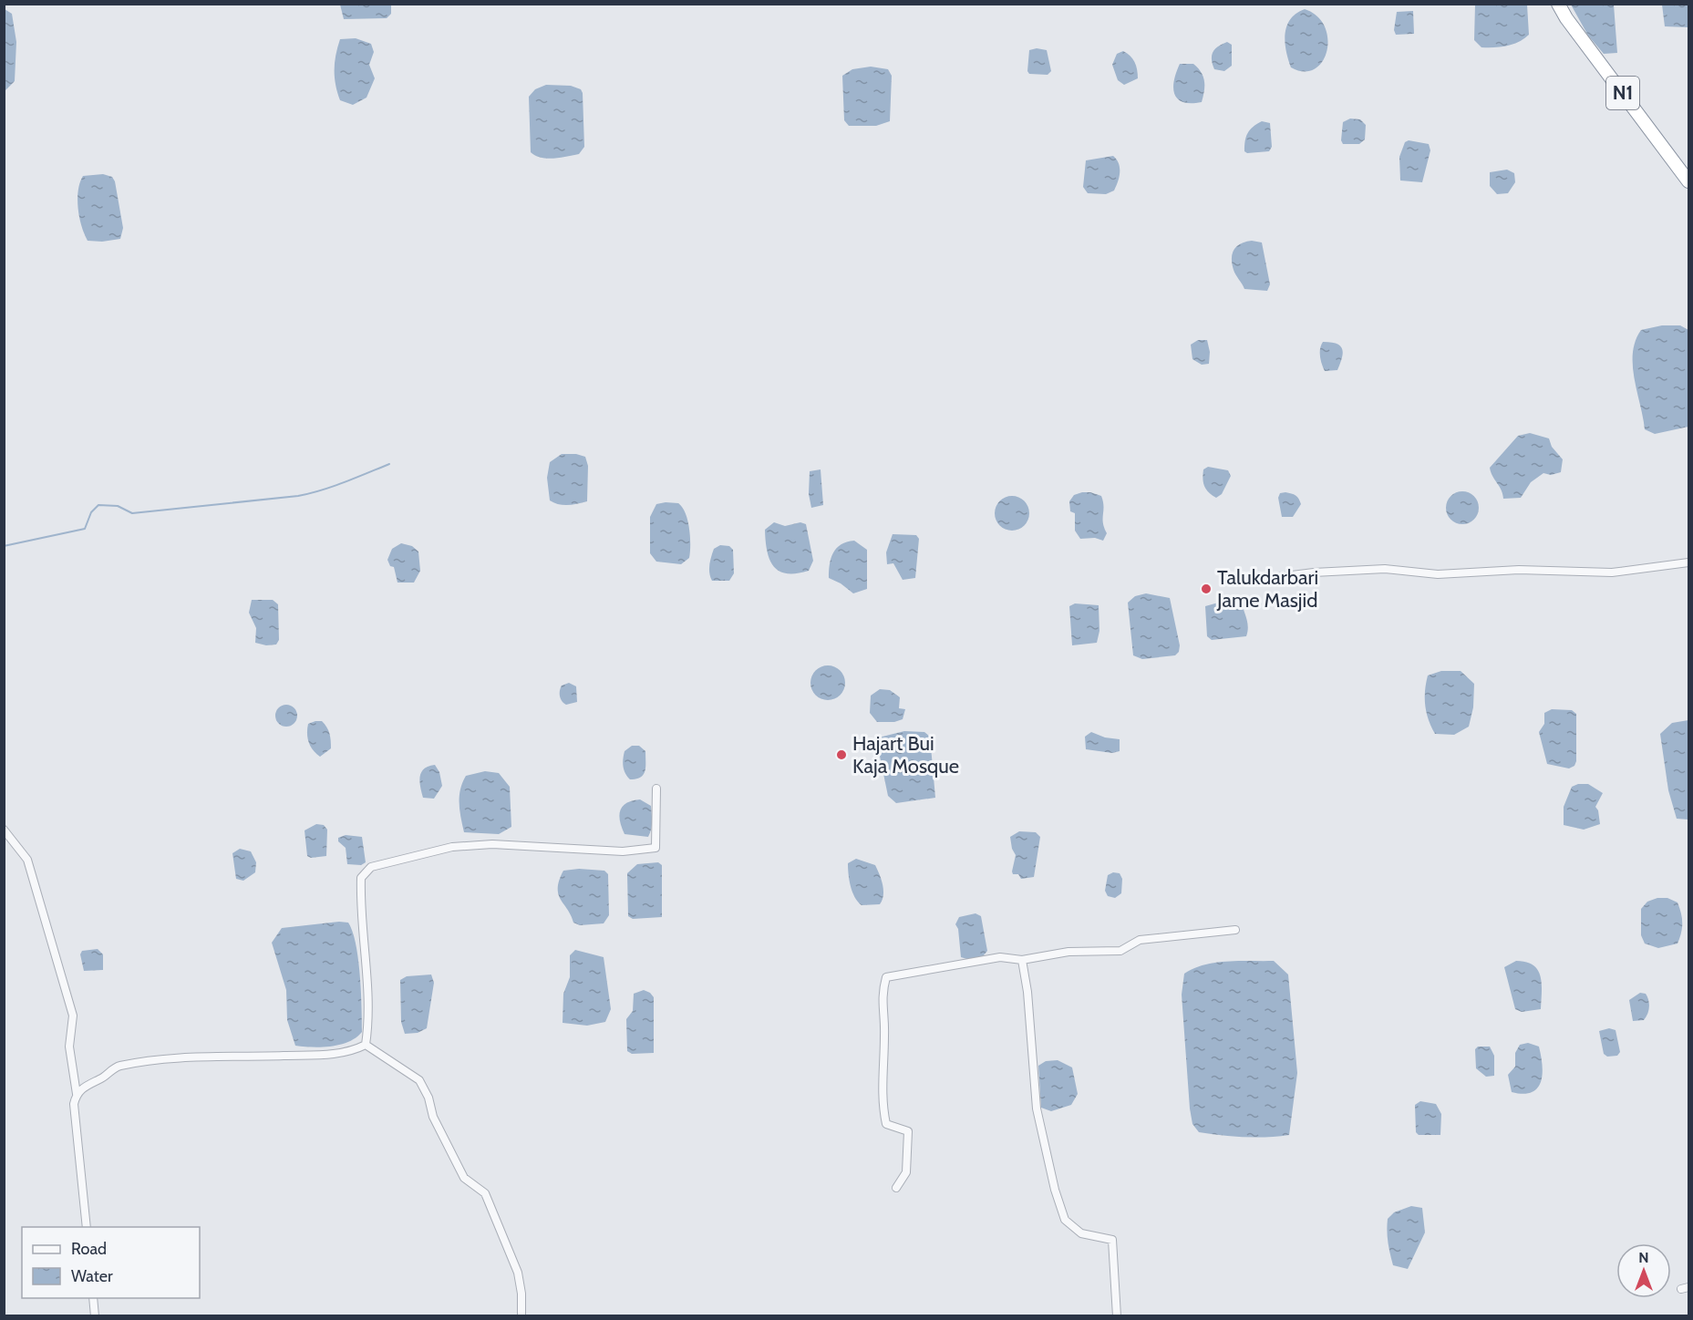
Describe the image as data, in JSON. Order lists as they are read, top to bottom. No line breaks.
{"streets":{"highway":["N1"]},"places":["Talukdarbari Jame Masjid","Hajart Bui Kaja Mosque"],"legend":["Road","Water"],"north":"top"}
